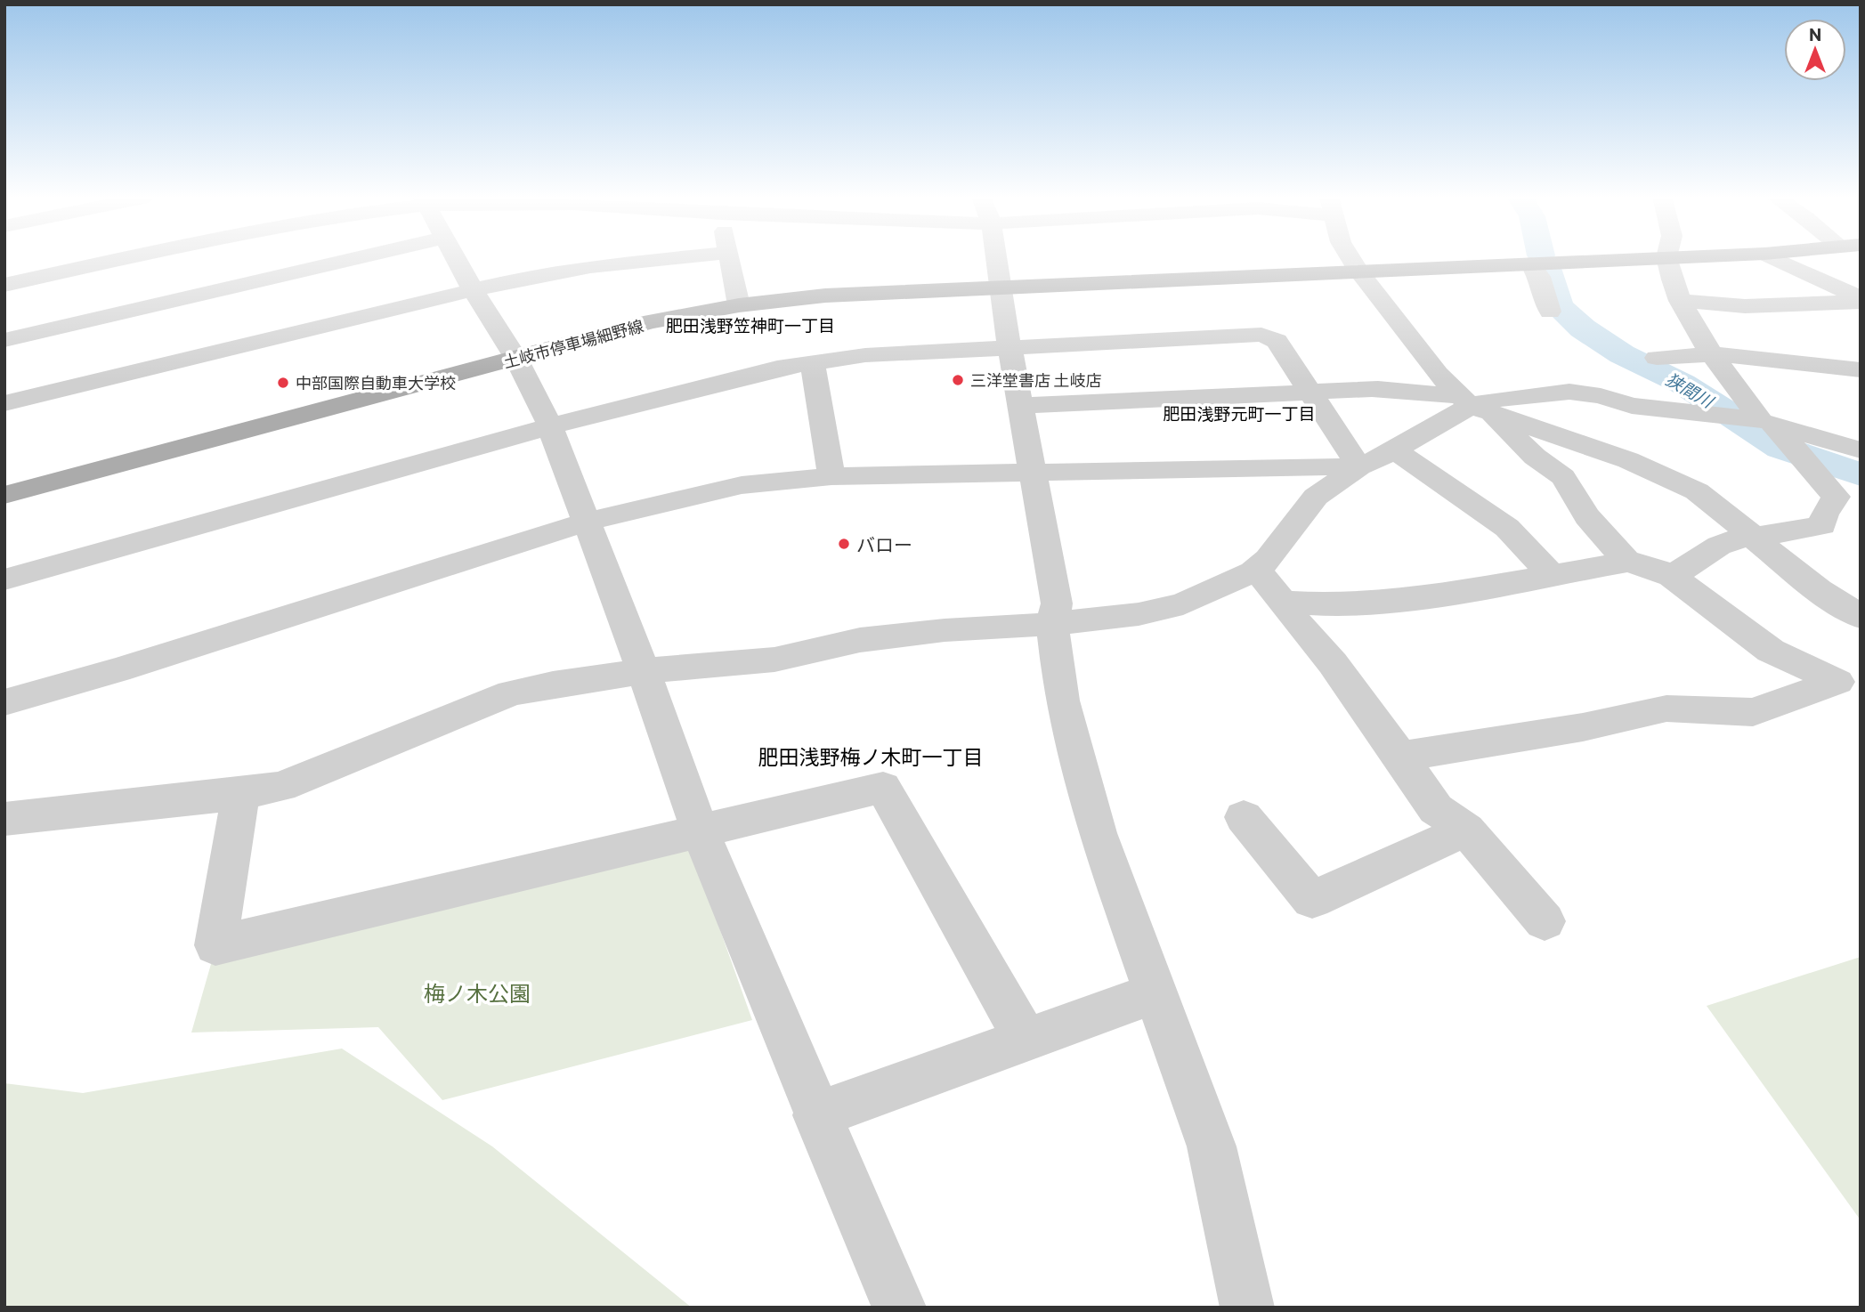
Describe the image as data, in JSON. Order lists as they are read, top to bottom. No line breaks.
{"streets":{"main road":["土岐市停車場細野線"]},"districts":["肥田浅野笠神町一丁目","肥田浅野元町一丁目","肥田浅野梅ノ木町一丁目"],"water":["狭間川"],"parks":["梅ノ木公園"],"places":["三洋堂書店 土岐店","中部国際自動車大学校","バロー"],"north":"top"}
